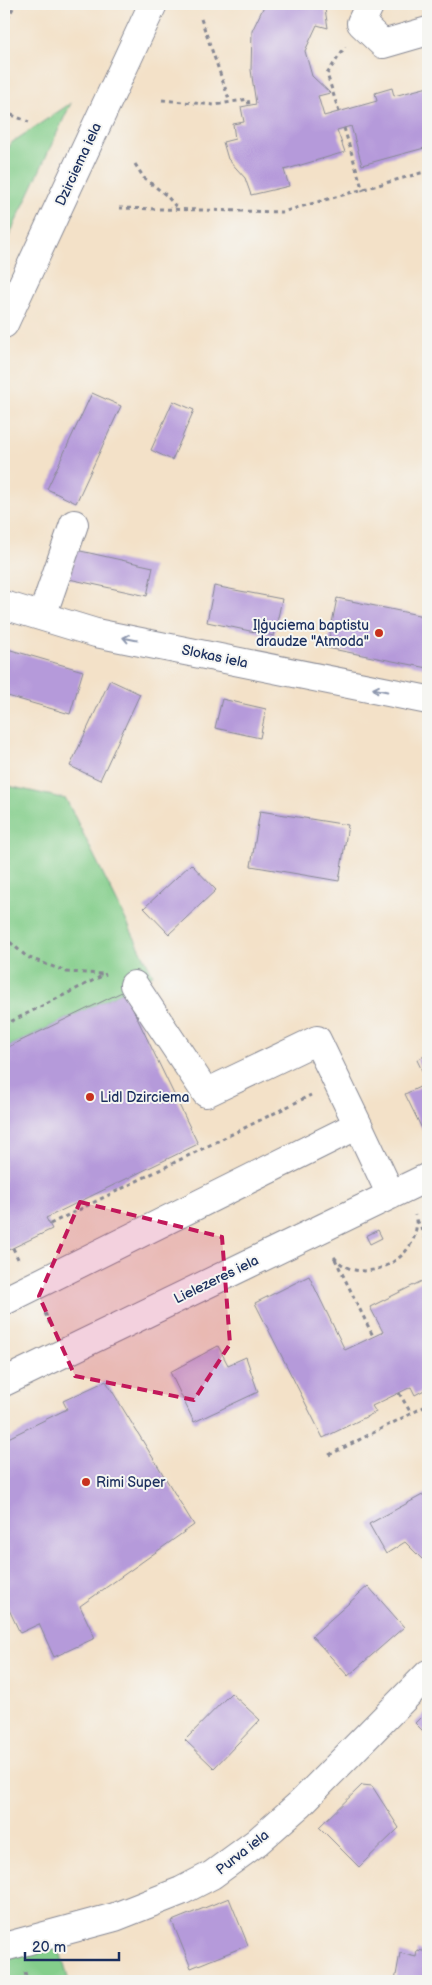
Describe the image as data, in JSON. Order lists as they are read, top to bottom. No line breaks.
{"streets":{"street":["Dzirciema iela","Slokas iela","Lielezeres iela","Purva iela"]},"one_way":["Slokas iela"],"places":["Iļģuciema baptistu draudze \"Atmoda\"","Lidl Dzirciema","Rimi Super"],"scale_bar":"20 m"}
